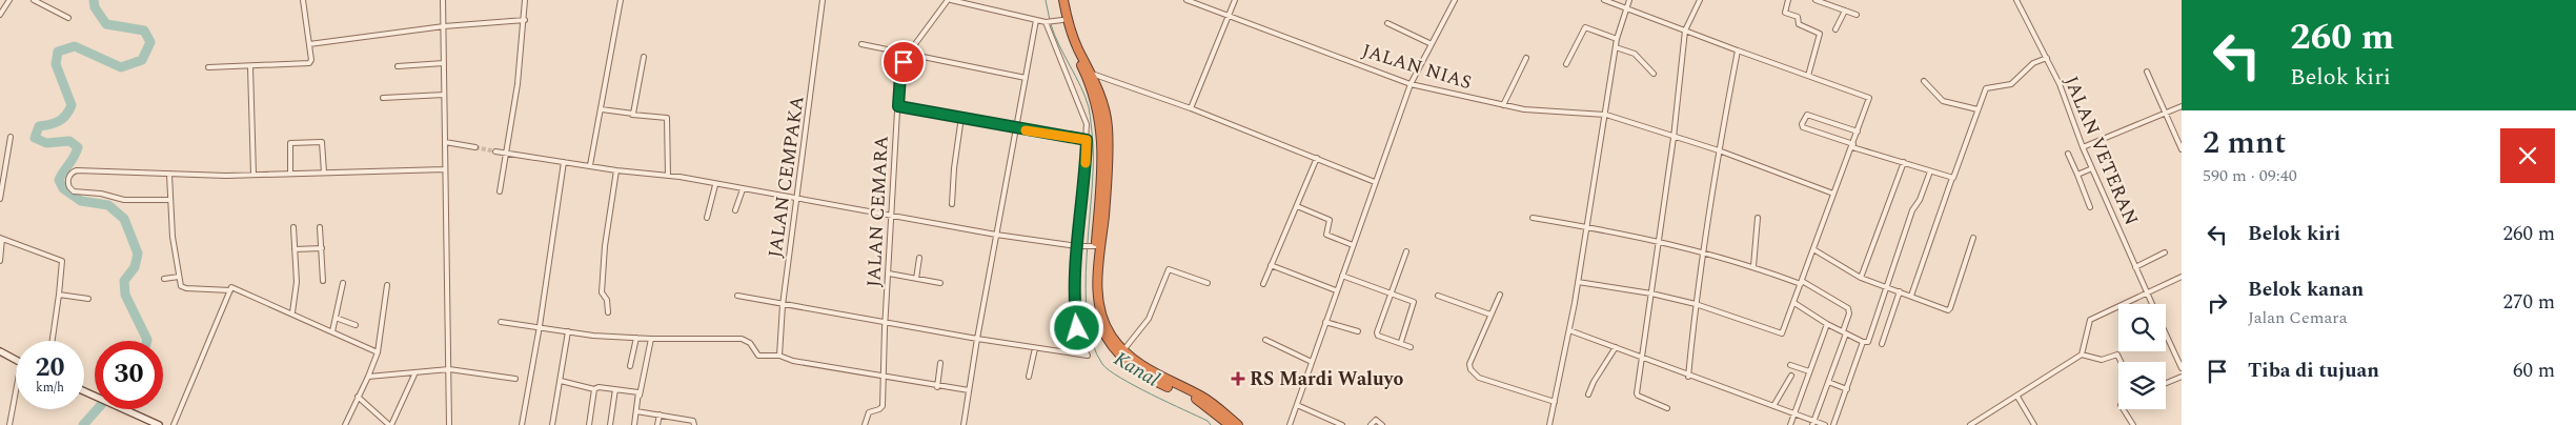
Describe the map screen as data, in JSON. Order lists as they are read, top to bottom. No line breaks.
{"streets":{"street":["JALAN NIAS","JALAN VETERAN","JALAN CEMPAKA","JALAN CEMARA"]},"water":["Kanal"],"places":{"health":["RS Mardi Waluyo"]},"page":{"turn":["260 m","Belok kiri"],"heading":["2 mnt","590 m · 09:40"],"list":[{"name":"Belok kiri","value":"260 m"},{"name":"Belok kanan","note":"Jalan Cemara","value":"270 m"},{"name":"Tiba di tujuan","value":"60 m"}],"speed":"20 km/h","limit":"30"}}
